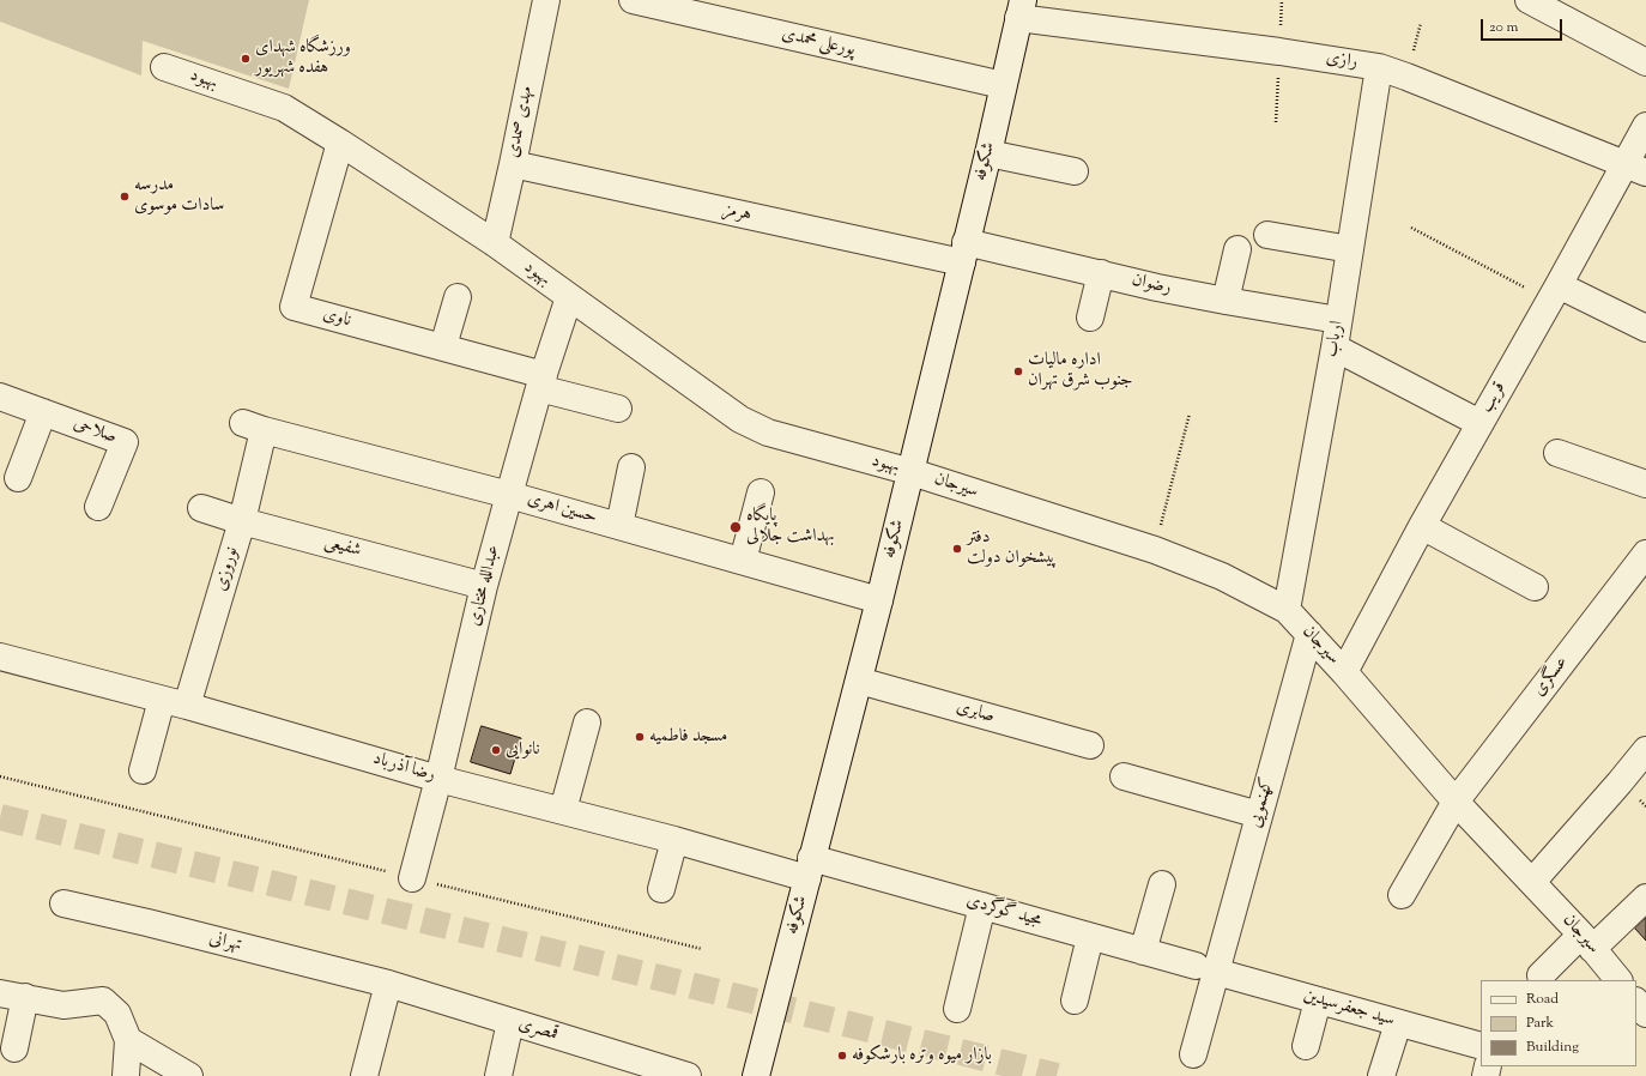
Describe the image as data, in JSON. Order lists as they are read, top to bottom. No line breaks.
{"streets":{"street":["پورعلی محمدی","رازی","بهبود","مهدی صمدی","شکوفه","هرمز","رضوان","ناوی","ارباب","قریب","صلاحی","سیرجان","حسین اهری","شفیعی","نوروزی","عبدالله مختاری","عسگری","صابری","رضا آذرباد","کهنمویی","مجید گوگردی","تهرانی","سید جعفرسیدین","قمصری"]},"crossings":[["پورعلی محمدی","شکوفه"],["رازی","شکوفه"],["رازی","ارباب"],["رازی","قریب"],["بهبود","مهدی صمدی"],["بهبود","شکوفه"],["بهبود","ناوی"],["بهبود","سیرجان"],["بهبود","عبدالله مختاری"],["مهدی صمدی","هرمز"],["شکوفه","هرمز"],["شکوفه","رضوان"],["شکوفه","سیرجان"],["شکوفه","حسین اهری"],["شکوفه","صابری"],["شکوفه","رضا آذرباد"],["شکوفه","مجید گوگردی"],["هرمز","رضوان"],["رضوان","ارباب"],["ناوی","عبدالله مختاری"],["ارباب","سیرجان"],["قریب","سیرجان"],["سیرجان","عسگری"],["سیرجان","کهنمویی"],["حسین اهری","نوروزی"],["حسین اهری","عبدالله مختاری"],["شفیعی","نوروزی"],["شفیعی","عبدالله مختاری"],["نوروزی","رضا آذرباد"],["عبدالله مختاری","رضا آذرباد"],["رضا آذرباد","مجید گوگردی"],["کهنمویی","مجید گوگردی"],["کهنمویی","سید جعفرسیدین"],["مجید گوگردی","سید جعفرسیدین"],["تهرانی","قمصری"]],"places":["ورزشگاه شهدای هفده شهریور","مدرسه سادات موسوی","اداره مالیات جنوب شرق تهران","پایگاه بهداشت جلالی","دفتر پیشخوان دولت","مسجد فاطمیه","نانوایی","بازار میوه وتره بارشکوفه"],"legend":["Road","Park","Building"],"scale_bar":"20 m"}
